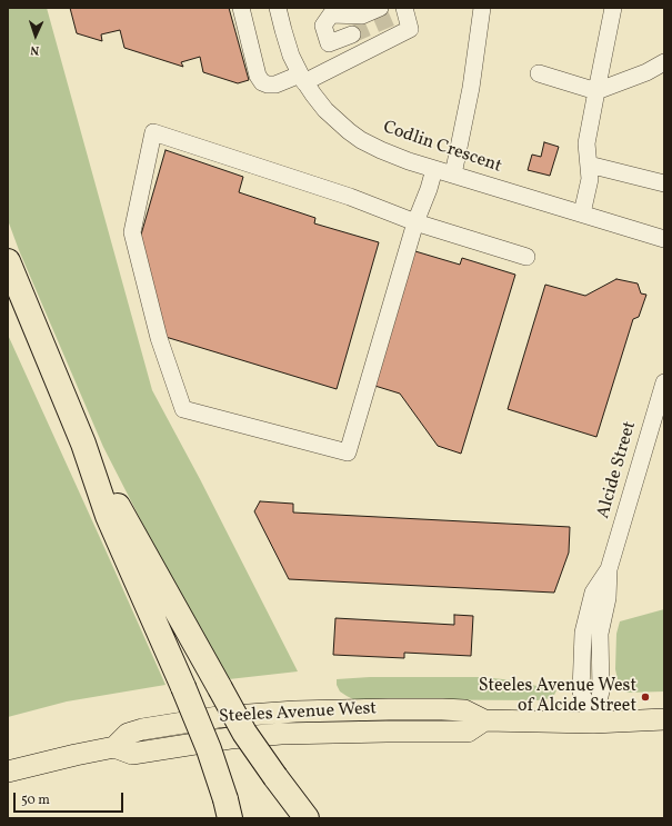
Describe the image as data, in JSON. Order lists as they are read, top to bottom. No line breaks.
{"streets":{"main road":["Steeles Avenue West"],"street":["Codlin Crescent","Alcide Street"]},"crossings":[["Alcide Street","Steeles Avenue West"]],"places":["Steeles Avenue West of Alcide Street"],"scale_bar":"50 m","north":"bottom"}
